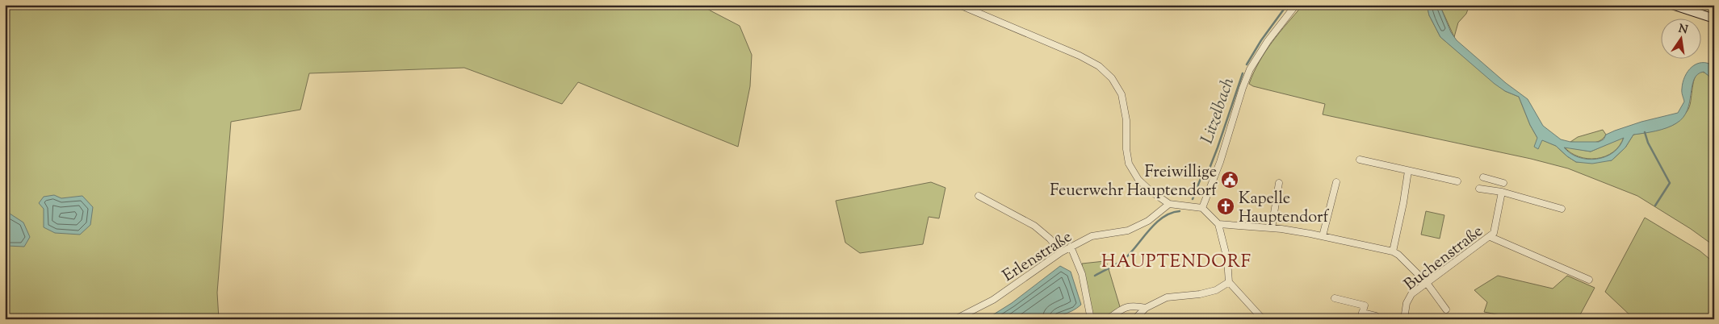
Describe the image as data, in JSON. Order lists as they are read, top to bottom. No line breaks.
{"streets":{"street":["Erlenstraße","Buchenstraße"]},"districts":["HAUPTENDORF"],"water":["Litzelbach"],"places":{"public building":["Freiwillige Feuerwehr Hauptendorf"],"church":["Kapelle Hauptendorf"]},"north":"top"}
